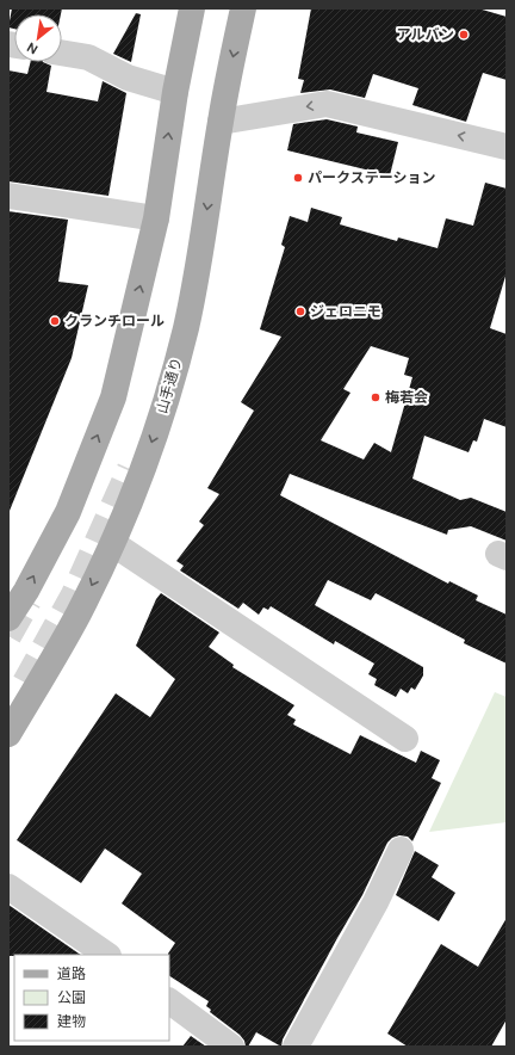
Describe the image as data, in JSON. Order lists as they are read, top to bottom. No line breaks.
{"streets":{"main road":["山手通り"]},"places":["アルバン","パークステーション","ジェロニモ","クランチロール","梅若会"],"legend":["道路","公園","建物"],"north":"bottom left"}
